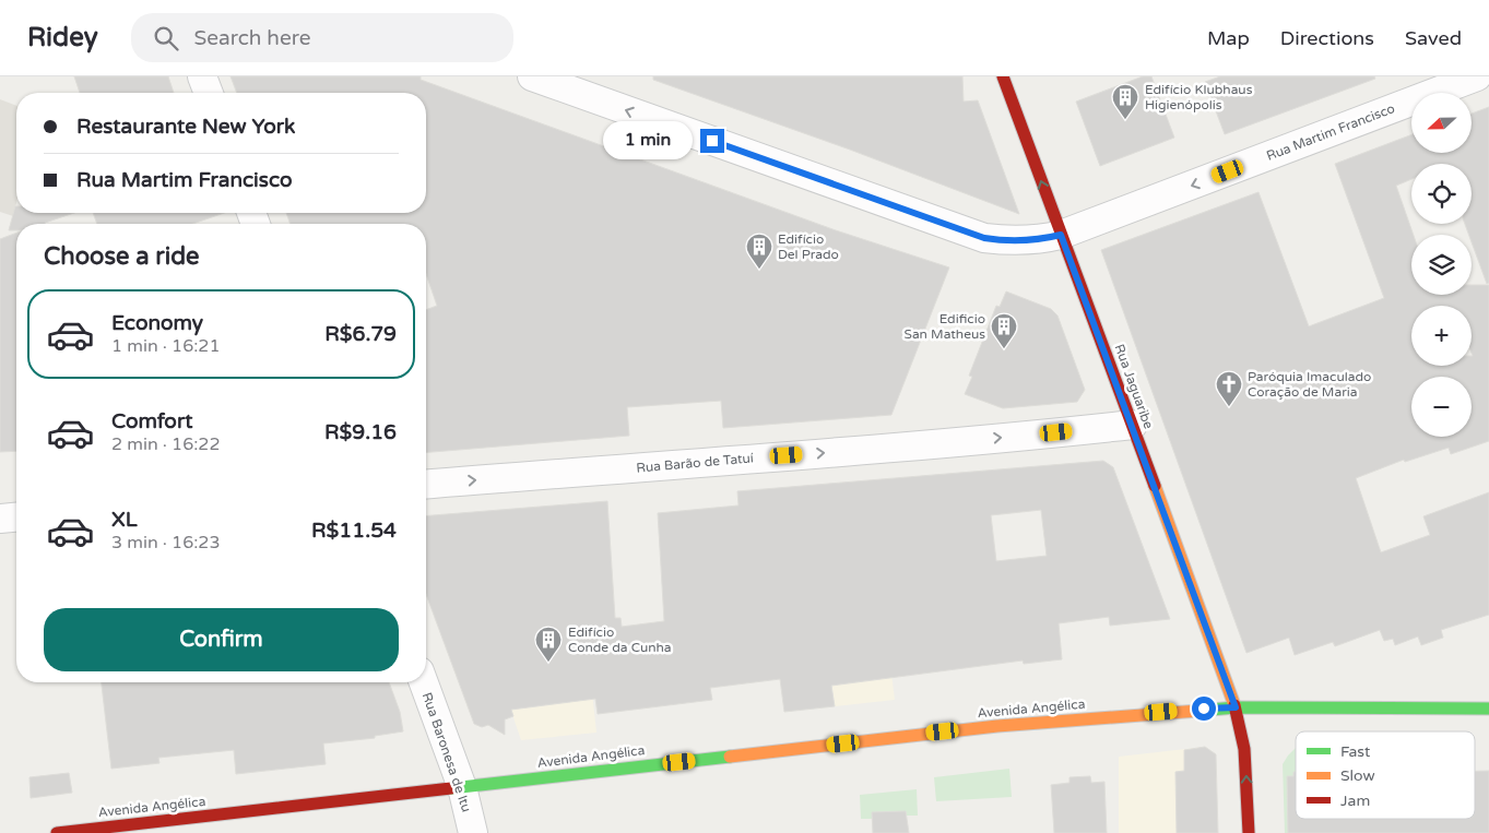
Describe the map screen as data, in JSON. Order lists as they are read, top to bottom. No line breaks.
{"streets":{"main road":["Rua Jaguaribe","Avenida Angélica"],"street":["Rua Martim Francisco","Rua Barão de Tatuí","Rua Baronesa de Itu"]},"crossings":[["Rua Martim Francisco","Rua Jaguaribe"],["Rua Jaguaribe","Rua Barão de Tatuí"],["Rua Jaguaribe","Avenida Angélica"],["Avenida Angélica","Rua Baronesa de Itu"]],"one_way":["Rua Martim Francisco","Rua Jaguaribe","Rua Barão de Tatuí"],"places":{"building":["Edifício Klubhaus Higienópolis","Edifício Del Prado","Edificio San Matheus","Edifício Conde da Cunha"],"church":["Paróquia Imaculado Coração de Maria"]},"legend":["Fast","Slow","Jam"],"north":"left","page":{"header":"Ridey","search":"Search here","nav":["Map","Directions","Saved"],"map_buttons":["+","−"],"banner":["Restaurante New York","Rua Martim Francisco"],"bubble":"1 min","heading":"Choose a ride","list":[{"name":"Economy","note":"1 min · 16:21","value":"R$6.79"},{"name":"Comfort","note":"2 min · 16:22","value":"R$9.16"},{"name":"XL","note":"3 min · 16:23","value":"R$11.54"}],"buttons":"Confirm"}}
